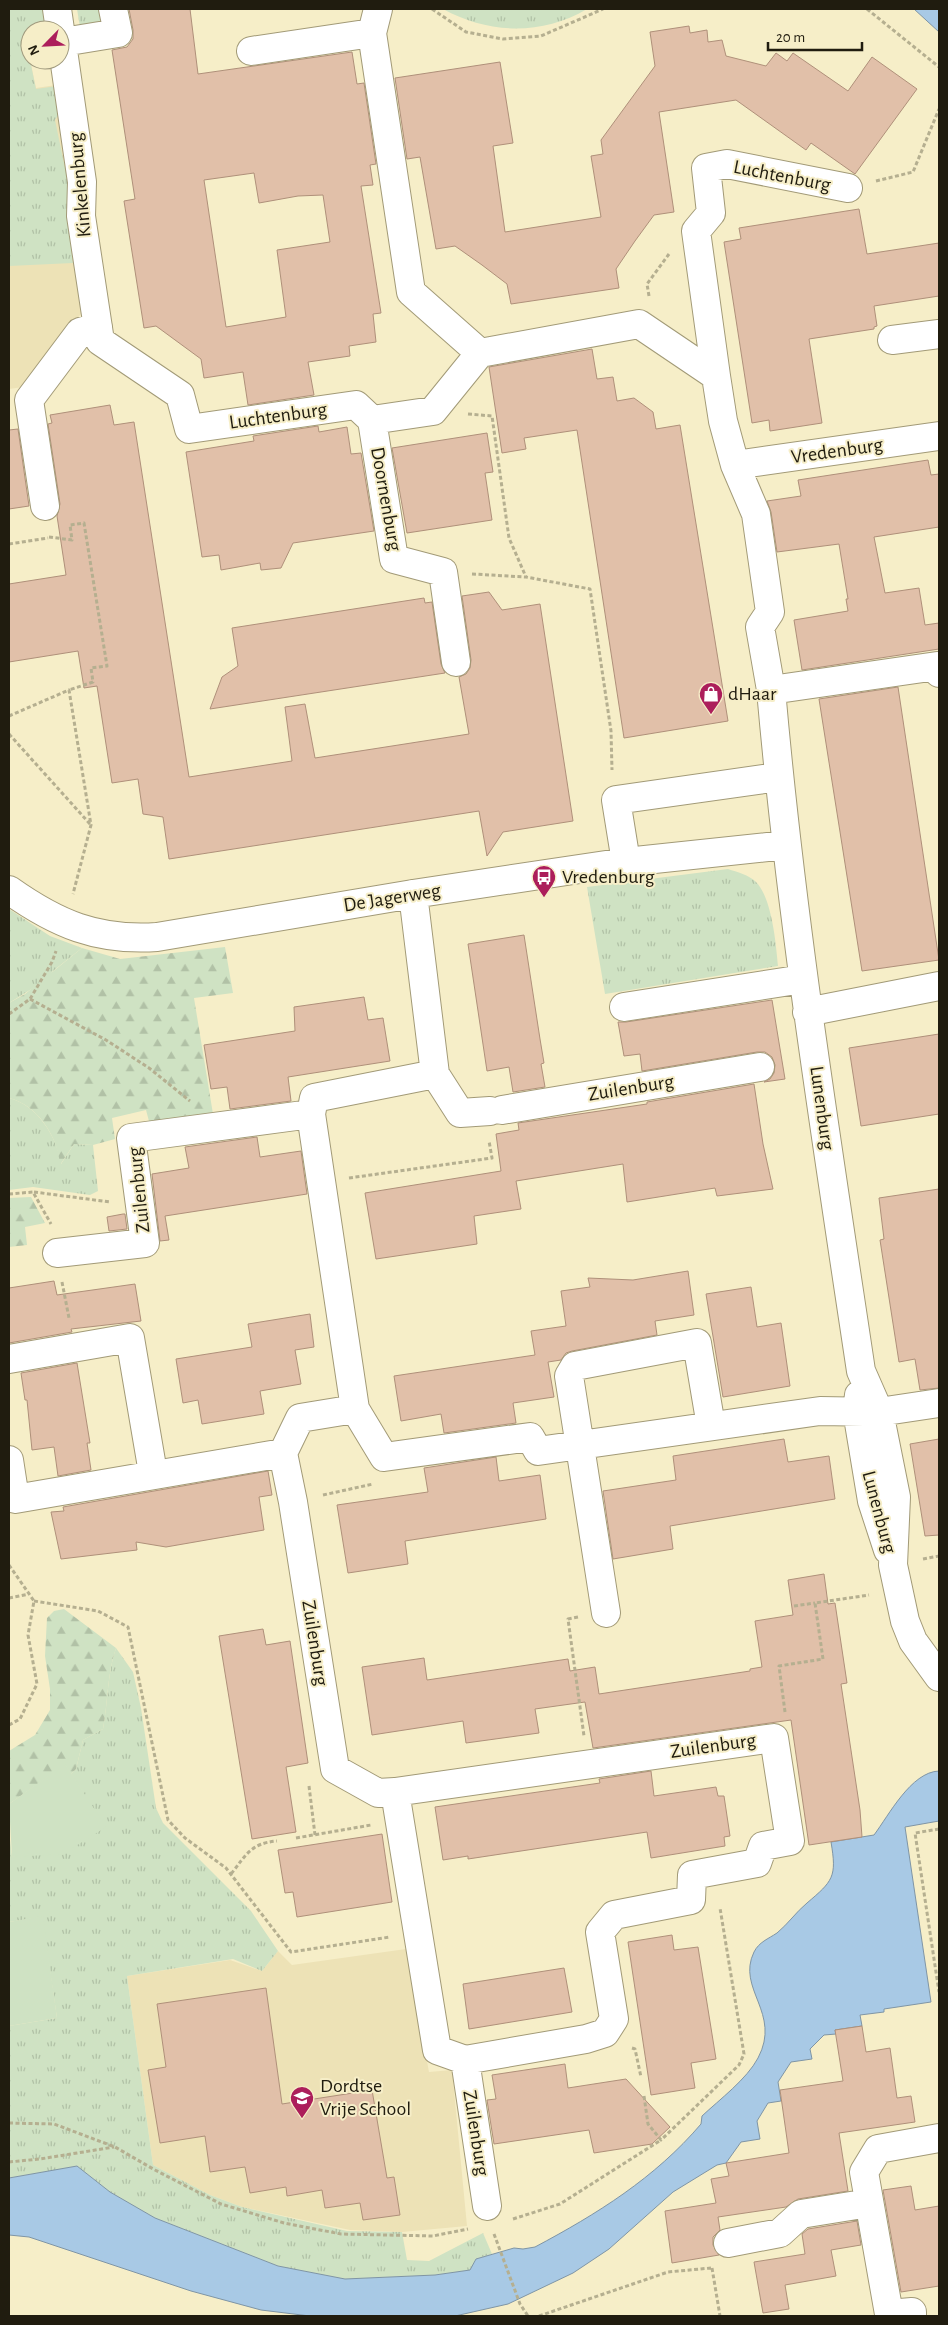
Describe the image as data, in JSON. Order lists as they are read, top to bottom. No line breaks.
{"streets":{"street":["Luchtenburg","Kinkelenburg","Vredenburg","Doornenburg","De Jagerweg","Zuilenburg","Lunenburg"]},"crossings":[["Luchtenburg","Kinkelenburg"],["Luchtenburg","Doornenburg"],["De Jagerweg","Zuilenburg"],["De Jagerweg","Lunenburg"]],"places":{"shop":["dHaar"],"bus stop":["Vredenburg"],"school or university":["Dordtse Vrije School"]},"scale_bar":"20 m","north":"bottom left"}
